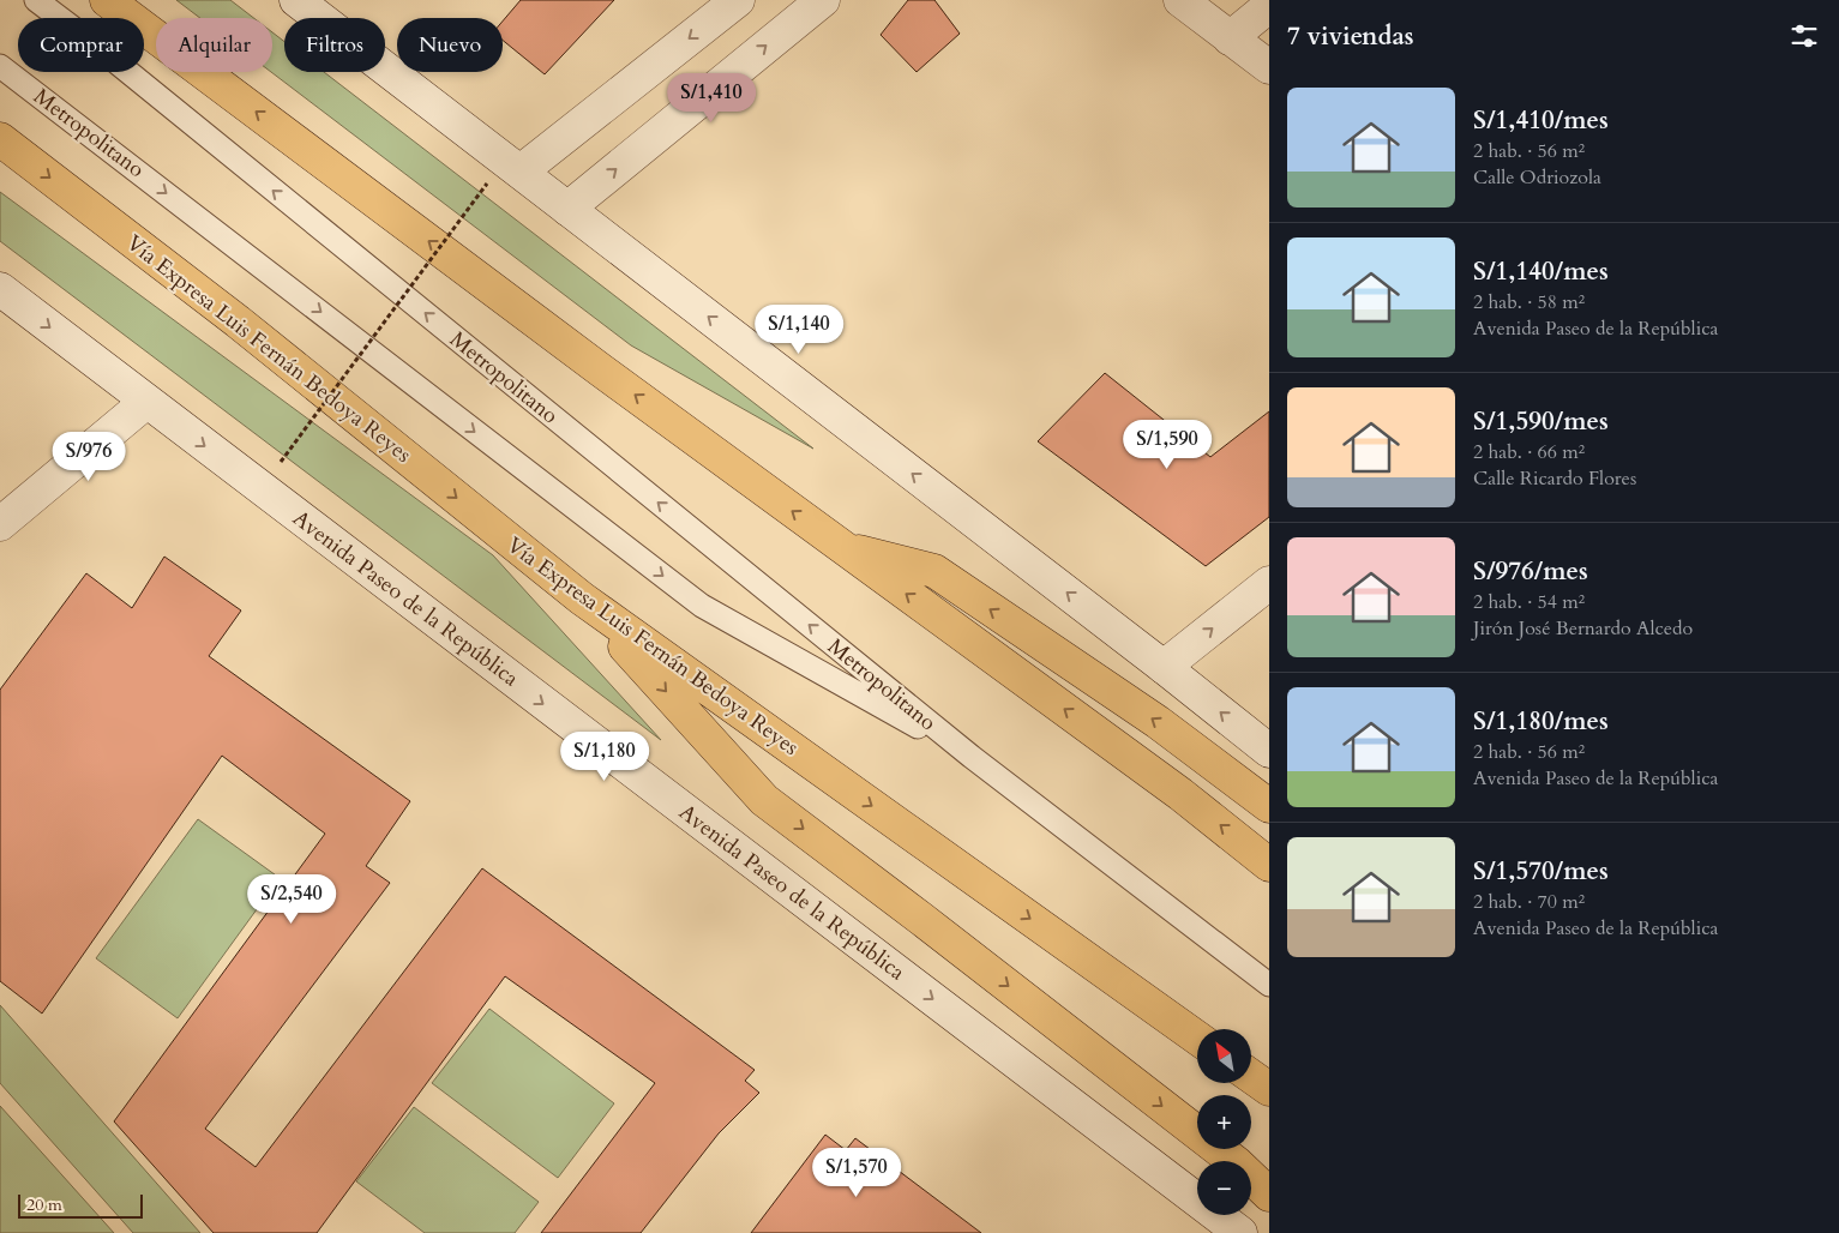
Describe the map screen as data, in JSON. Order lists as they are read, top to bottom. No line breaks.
{"streets":{"highway":["Vía Expresa Luis Fernán Bedoya Reyes"],"main road":["Avenida Paseo de la República"],"lane":["Metropolitano"]},"one_way":["Avenida Paseo de la República"],"scale_bar":"20 m","north":"top left","page":{"heading":"7 viviendas","chip":["Comprar","Alquilar","Filtros","Nuevo"],"list":[{"name":"S/1,410/mes","note":"2 hab. · 56 m² · Calle Odriozola"},{"name":"S/1,140/mes","note":"2 hab. · 58 m² · Avenida Paseo de la República"},{"name":"S/1,590/mes","note":"2 hab. · 66 m² · Calle Ricardo Flores"},{"name":"S/976/mes","note":"2 hab. · 54 m² · Jirón José Bernardo Alcedo"},{"name":"S/1,180/mes","note":"2 hab. · 56 m² · Avenida Paseo de la República"},{"name":"S/1,570/mes","note":"2 hab. · 70 m² · Avenida Paseo de la República"}],"price":["S/1,410","S/1,140","S/1,590","S/976","S/1,180","S/2,540","S/1,570"],"map_buttons":["+","−"],"scale":"20 m"}}
